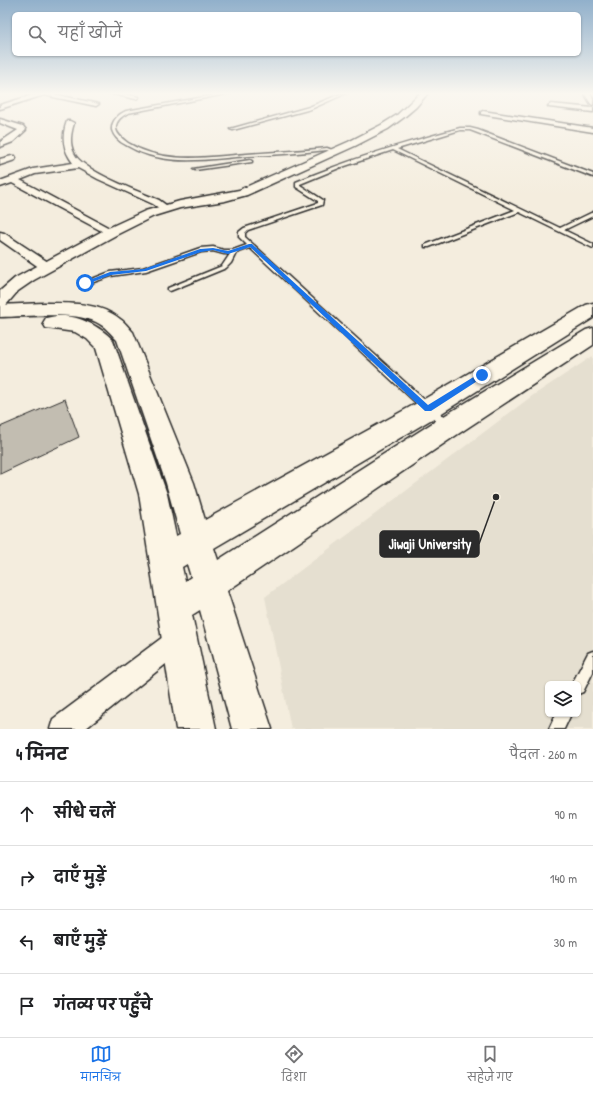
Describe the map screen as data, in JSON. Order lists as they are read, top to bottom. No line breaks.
{"places":["Jiwaji University"],"page":{"search":"यहाँ खोजें","heading":["4 मिनट","पैदल · 260 m"],"list":[["सीधे चलें","90 m"],["दाएँ मुड़ें","140 m"],["बाएँ मुड़ें","30 m"],"गंतव्य पर पहुँचे"],"nav":["मानचित्र","दिशा","सहेजे गए"]}}
